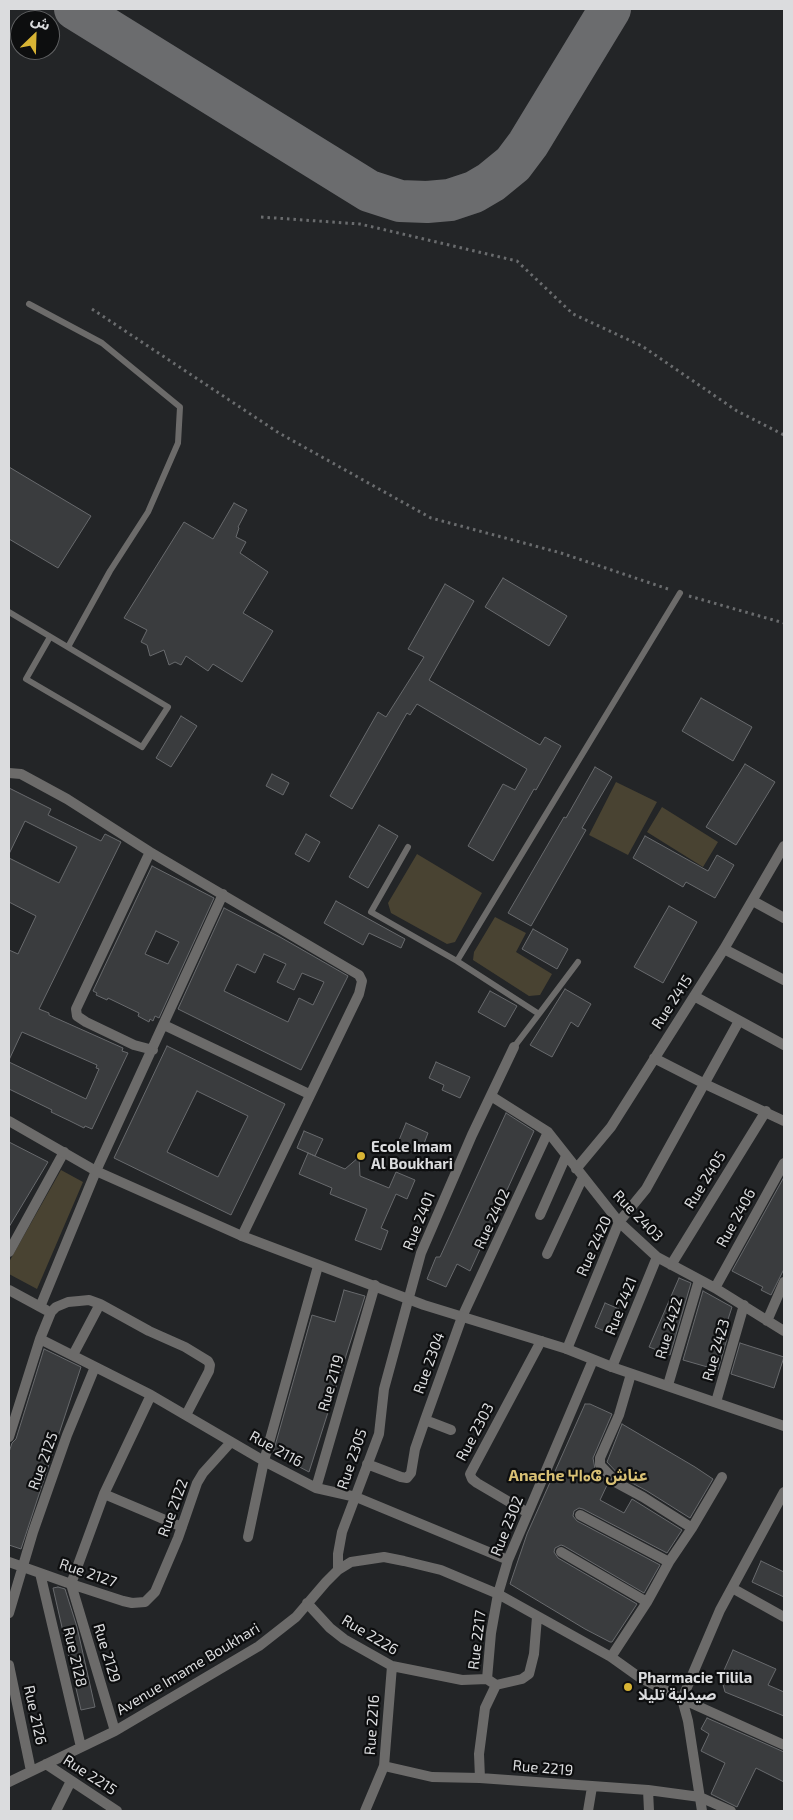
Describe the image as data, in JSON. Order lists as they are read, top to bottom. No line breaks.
{"streets":{"street":["Rue 2415","Rue 2405","Rue 2403","Rue 2406","Rue 2402","Rue 2401","Rue 2420","Rue 2421","Rue 2422","Rue 2423","Rue 2304","Rue 2119","Rue 2303","Rue 2116","Rue 2305","Rue 2125","Rue 2122","Rue 2302","Rue 2127","Rue 2226","Rue 2217","Rue 2129","Rue 2128","Avenue Imame Boukhari","Rue 2126","Rue 2216","Rue 2219","Rue 2215"]},"crossings":[["Rue 2415","Rue 2403"],["Rue 2405","Rue 2403"],["Rue 2403","Rue 2406"],["Rue 2403","Rue 2402"],["Rue 2403","Rue 2401"],["Rue 2403","Rue 2420"],["Rue 2403","Rue 2421"],["Rue 2403","Rue 2422"],["Rue 2403","Rue 2423"],["Rue 2402","Rue 2304"],["Rue 2401","Rue 2305"],["Rue 2304","Rue 2305"],["Rue 2119","Rue 2116"],["Rue 2303","Rue 2302"],["Rue 2116","Rue 2305"],["Rue 2116","Rue 2125"],["Rue 2116","Rue 2122"],["Rue 2116","Rue 2302"],["Rue 2305","Avenue Imame Boukhari"],["Rue 2125","Rue 2127"],["Rue 2122","Rue 2127"],["Rue 2302","Rue 2217"],["Rue 2302","Avenue Imame Boukhari"],["Rue 2127","Rue 2129"],["Rue 2127","Rue 2128"],["Rue 2226","Rue 2217"],["Rue 2226","Avenue Imame Boukhari"],["Rue 2226","Rue 2216"],["Rue 2217","Avenue Imame Boukhari"],["Rue 2129","Avenue Imame Boukhari"],["Rue 2128","Avenue Imame Boukhari"],["Avenue Imame Boukhari","Rue 2126"],["Avenue Imame Boukhari","Rue 2215"],["Rue 2216","Rue 2219"]],"districts":["Anache ⵖⵏⴰⵛ عناش"],"places":["Ecole Imam Al Boukhari","Pharmacie Tilila صيدلية تليلا"],"north":"top right"}
